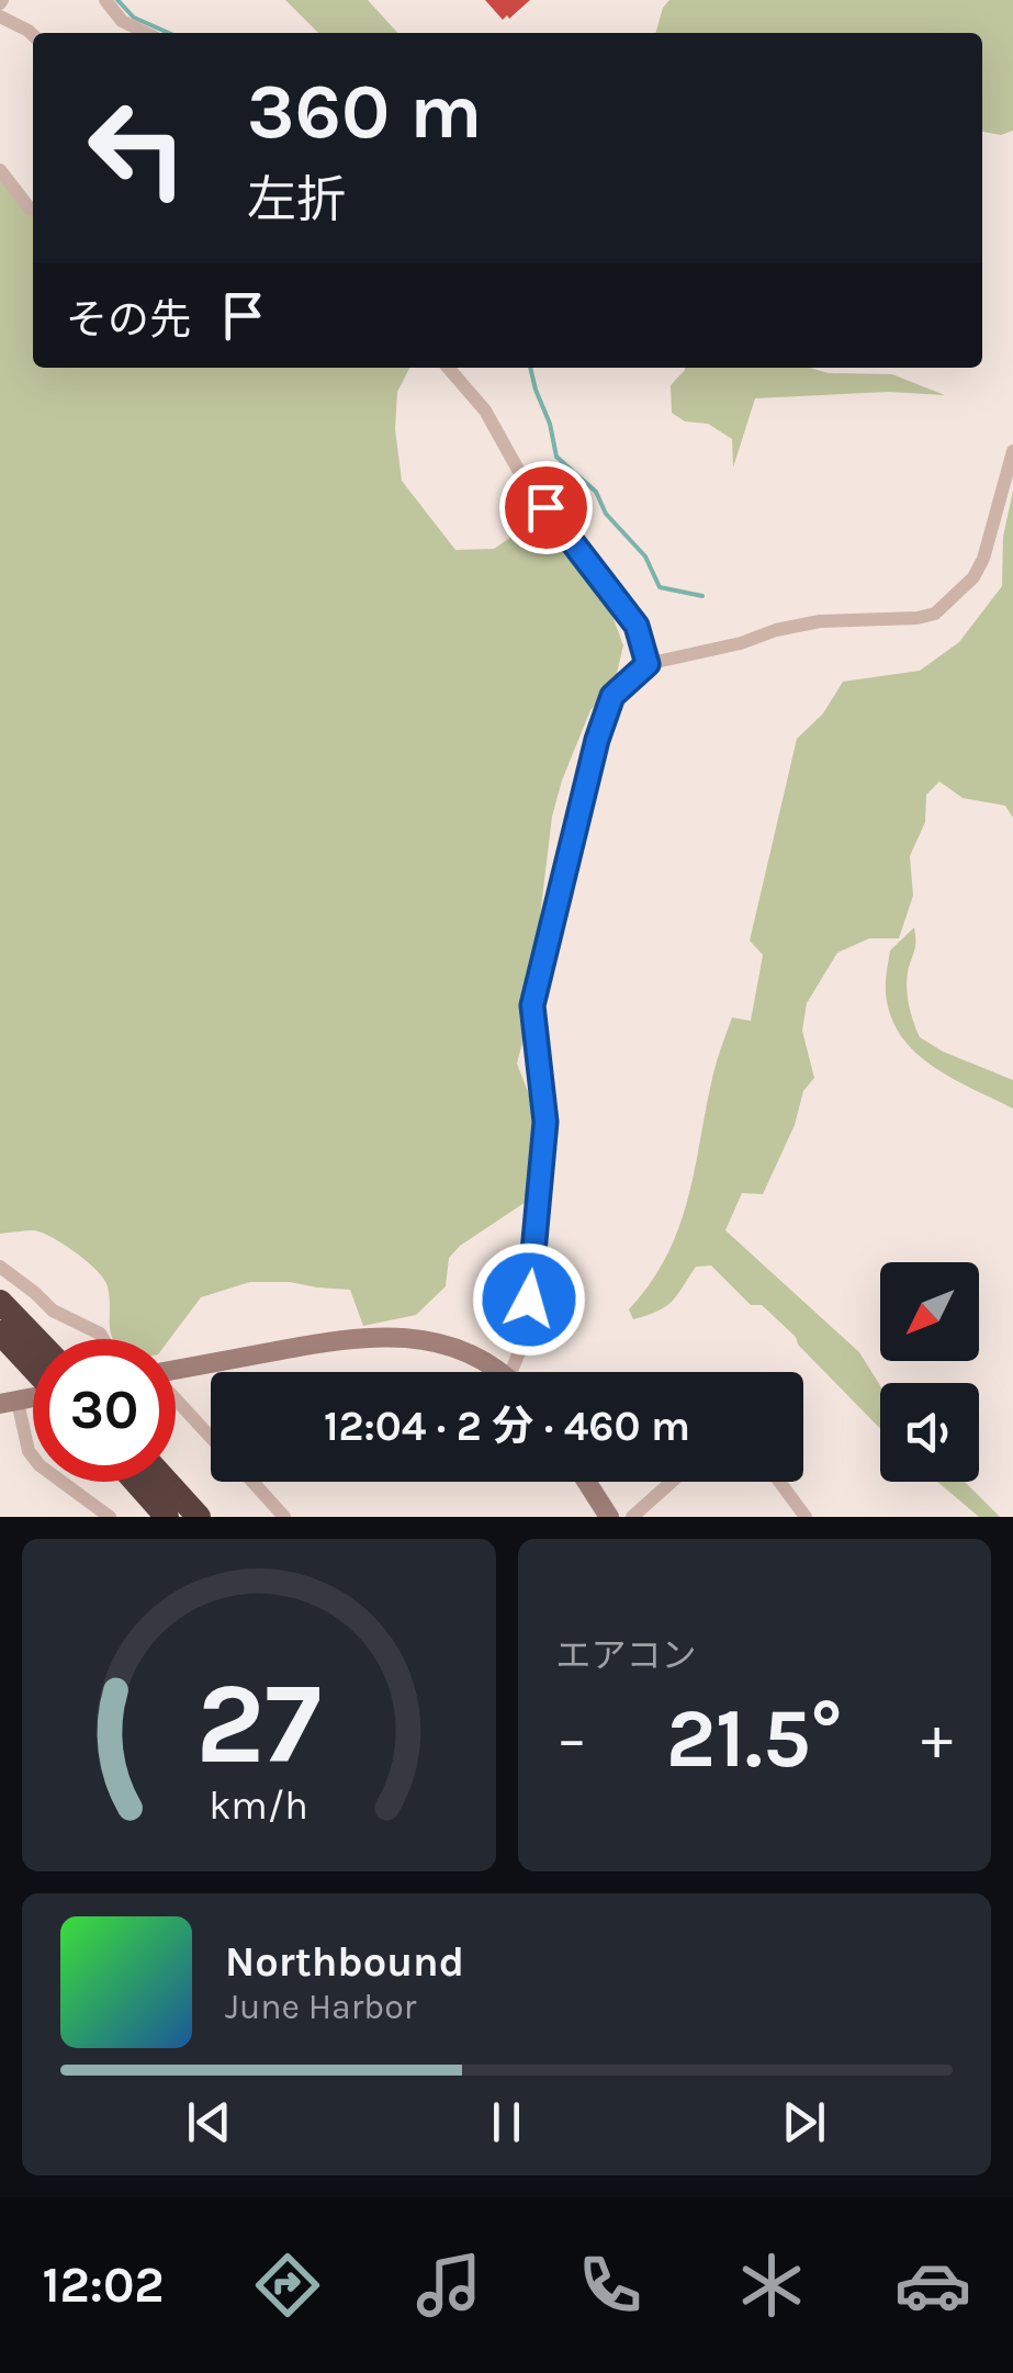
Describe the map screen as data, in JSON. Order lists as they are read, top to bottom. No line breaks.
{"north":"bottom left","page":{"turn":["360 m","左折"],"then":"その先","limit":"30","trip":"12:04 · 2 分 · 460 m","tile":"エアコン","heat":["−","21.5°","+"],"song":["Northbound","June Harbor"],"tabs":"12:02","gauge":["27","km/h"]}}
